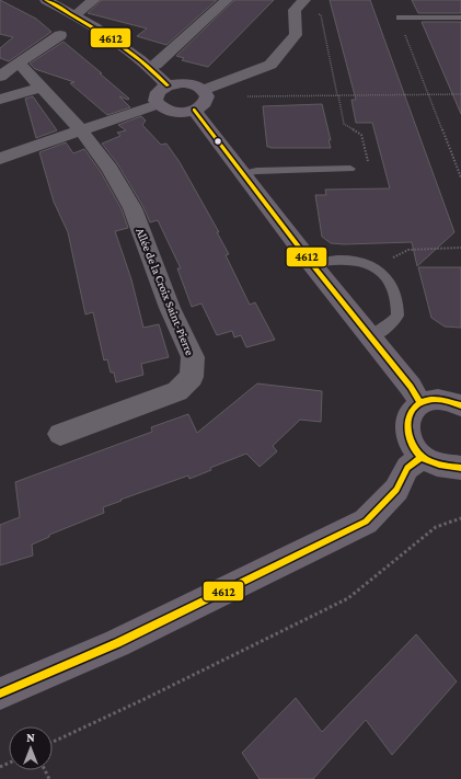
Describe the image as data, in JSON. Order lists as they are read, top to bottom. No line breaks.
{"streets":{"street":["Allée de la Croix Saint-Pierre"]},"lines":["transit line 4612"],"north":"top"}
